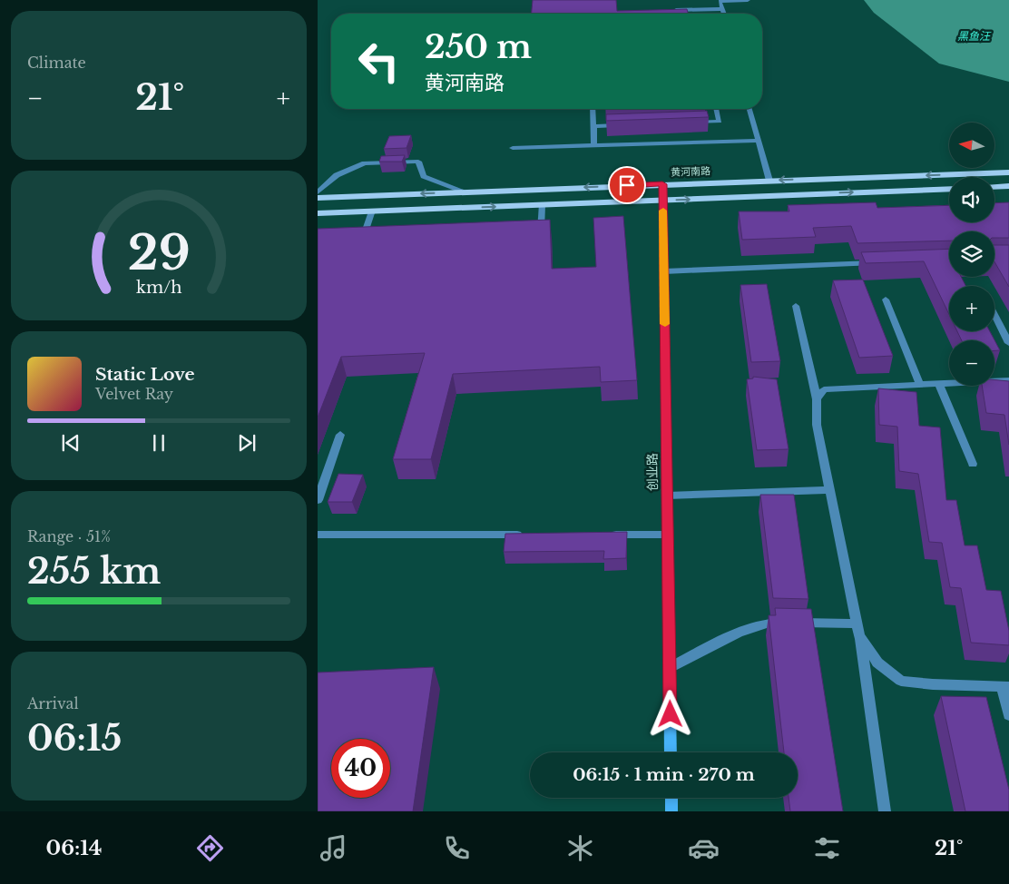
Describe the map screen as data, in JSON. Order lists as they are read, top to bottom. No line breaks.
{"streets":{"main road":["黄河南路"],"street":["创业路"]},"crossings":[["黄河南路","创业路"]],"water":["黑鱼汪"],"north":"left","page":{"tile":["Climate",["Range · 51%","255 km"],["Arrival","06:15"]],"turn":["250 m","黄河南路"],"heat":["−","21°","+"],"map_buttons":["+","−"],"song":["Static Love","Velvet Ray"],"limit":"40","trip":"06:15 · 1 min · 270 m","tabs":["06:14","21°"],"gauge":["29","km/h"]}}
